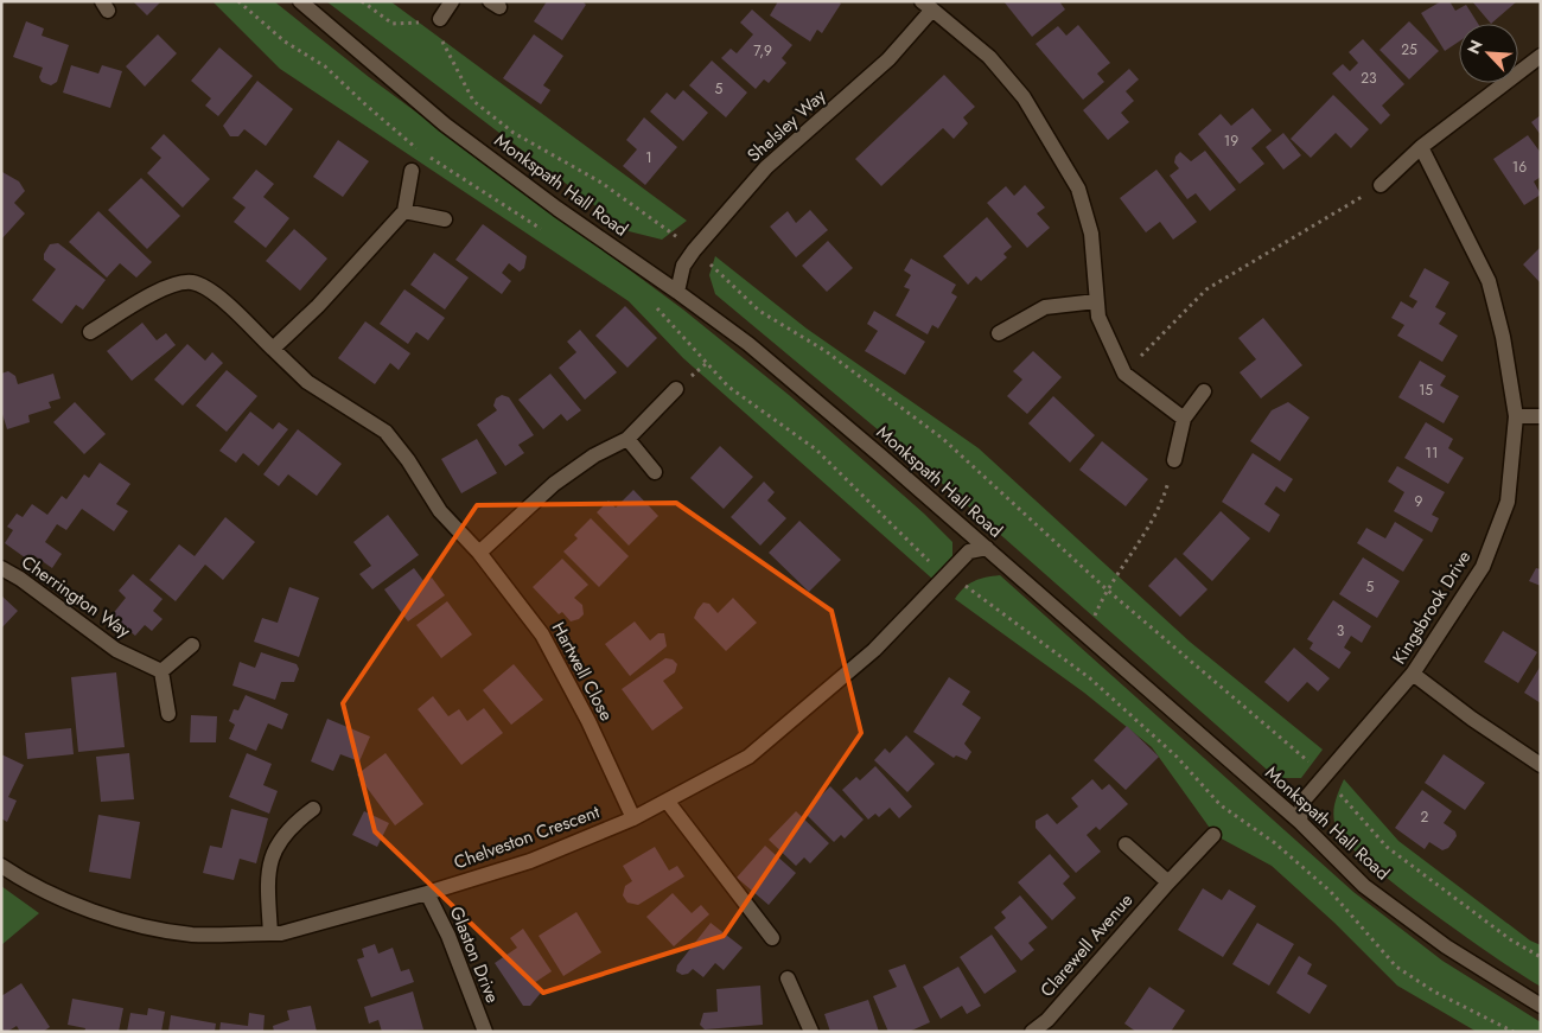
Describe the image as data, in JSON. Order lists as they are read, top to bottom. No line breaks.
{"streets":{"street":["Shelsley Way","Monkspath Hall Road","Cherrington Way","Kingsbrook Drive","Hartwell Close","Chelveston Crescent","Clarewell Avenue","Glaston Drive"]},"crossings":[["Shelsley Way","Monkspath Hall Road"],["Monkspath Hall Road","Kingsbrook Drive"],["Monkspath Hall Road","Chelveston Crescent"],["Hartwell Close","Chelveston Crescent"],["Chelveston Crescent","Glaston Drive"]],"house_numbers":["25","7,9","23","5","19","1","16","15","11","9","5","3","2"],"north":"top left"}
